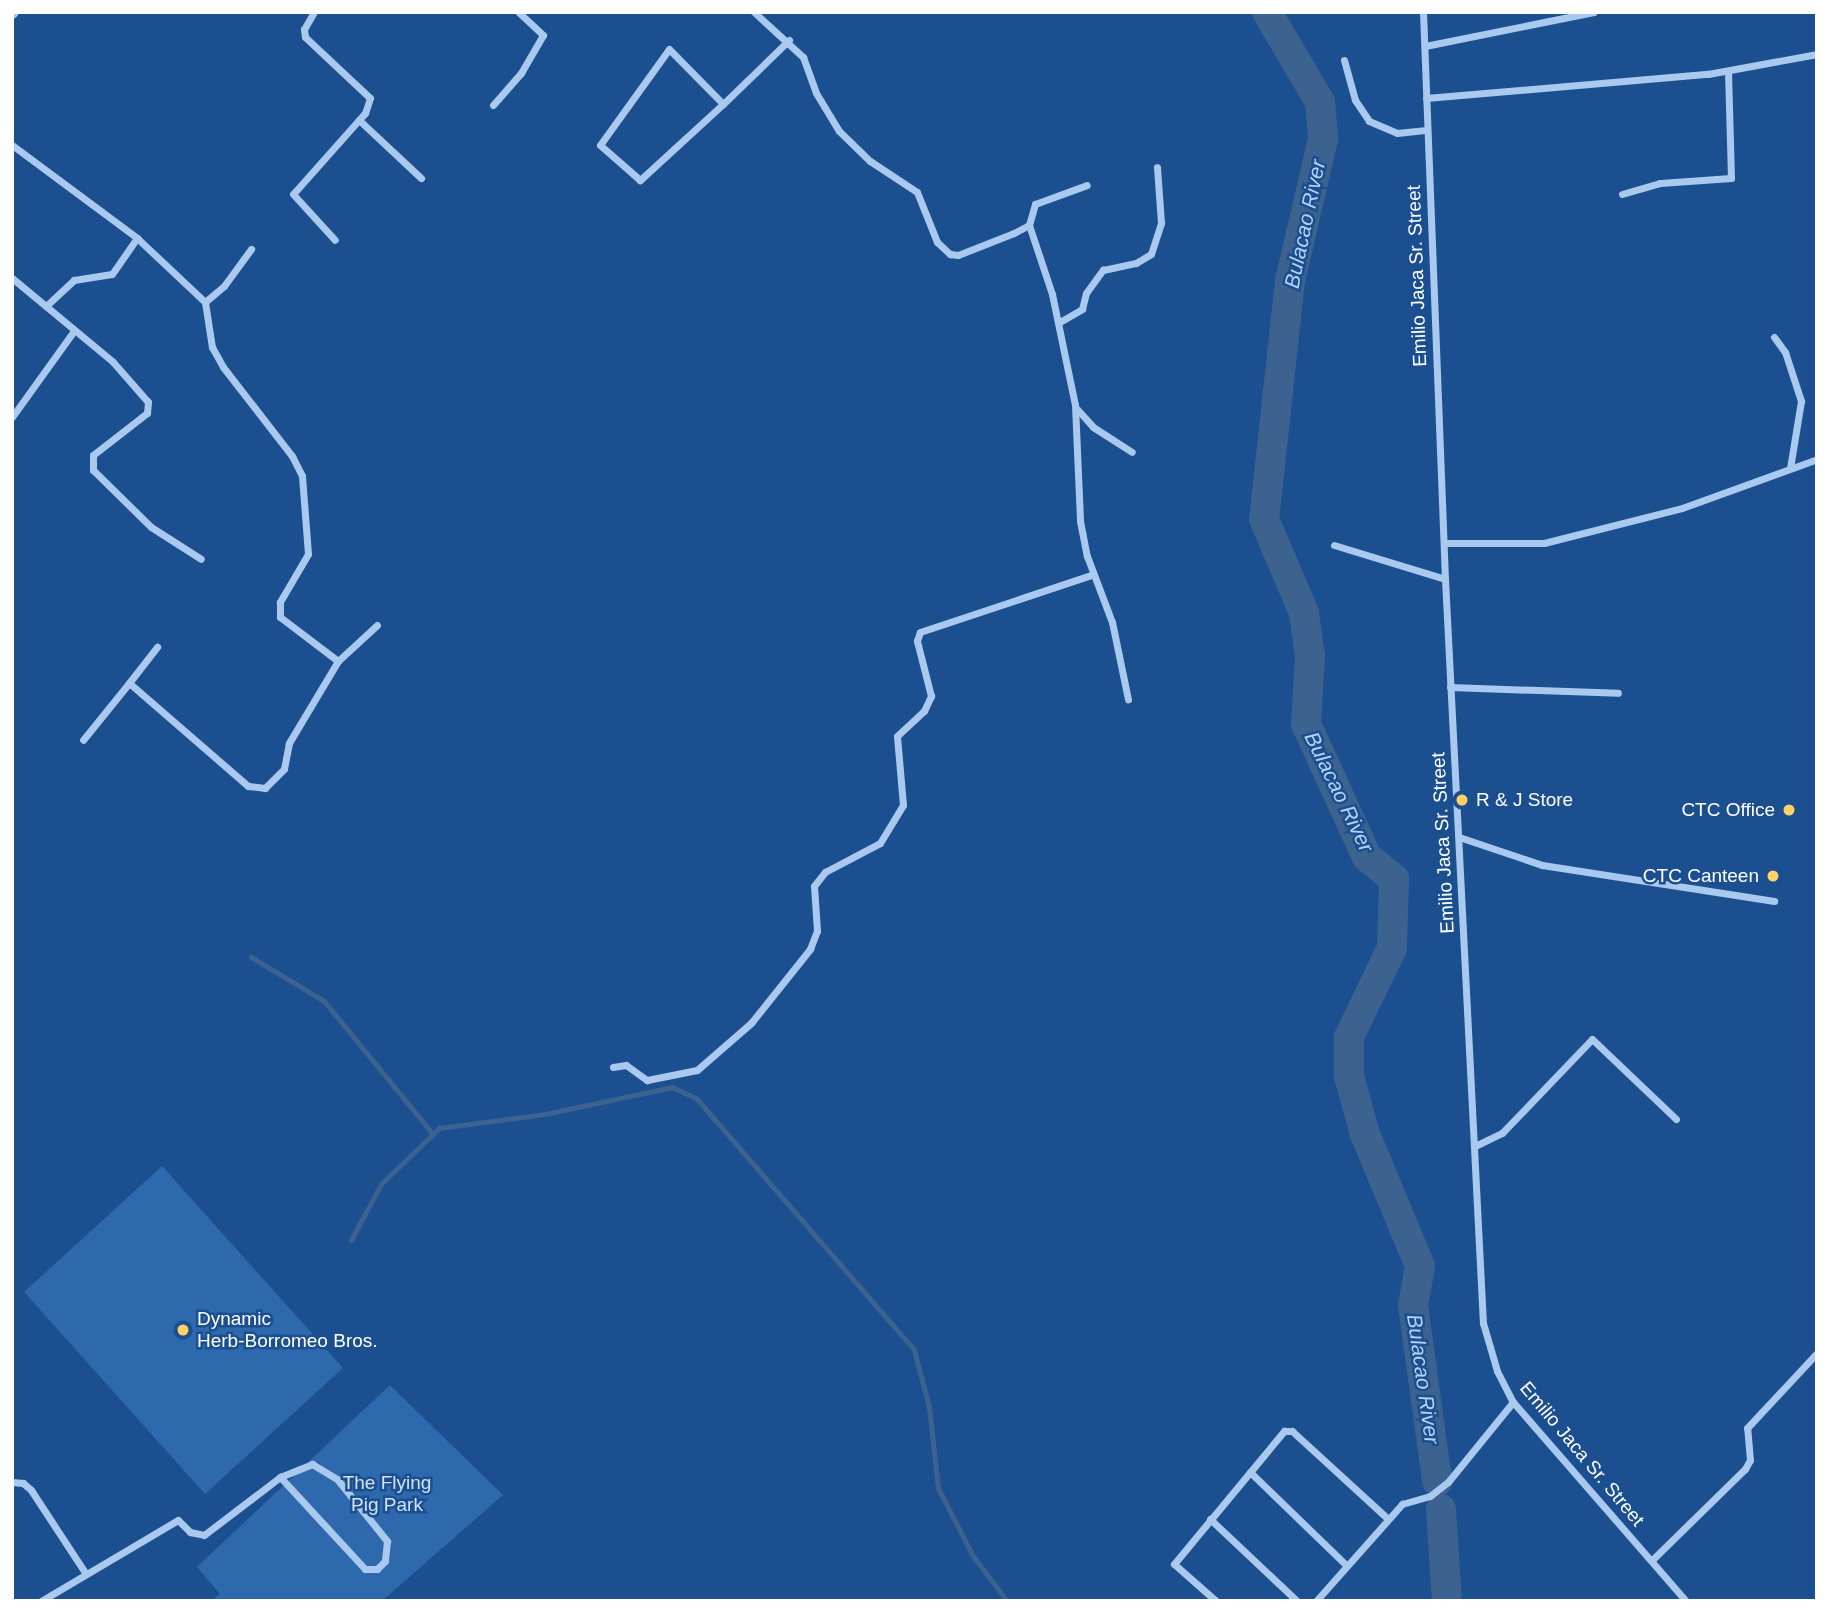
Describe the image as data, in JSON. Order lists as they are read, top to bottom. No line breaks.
{"streets":{"street":["Emilio Jaca Sr. Street"]},"water":["Bulacao River"],"parks":["The Flying Pig Park"],"places":["R & J Store","CTC Office","CTC Canteen","Dynamic Herb-Borromeo Bros."]}
